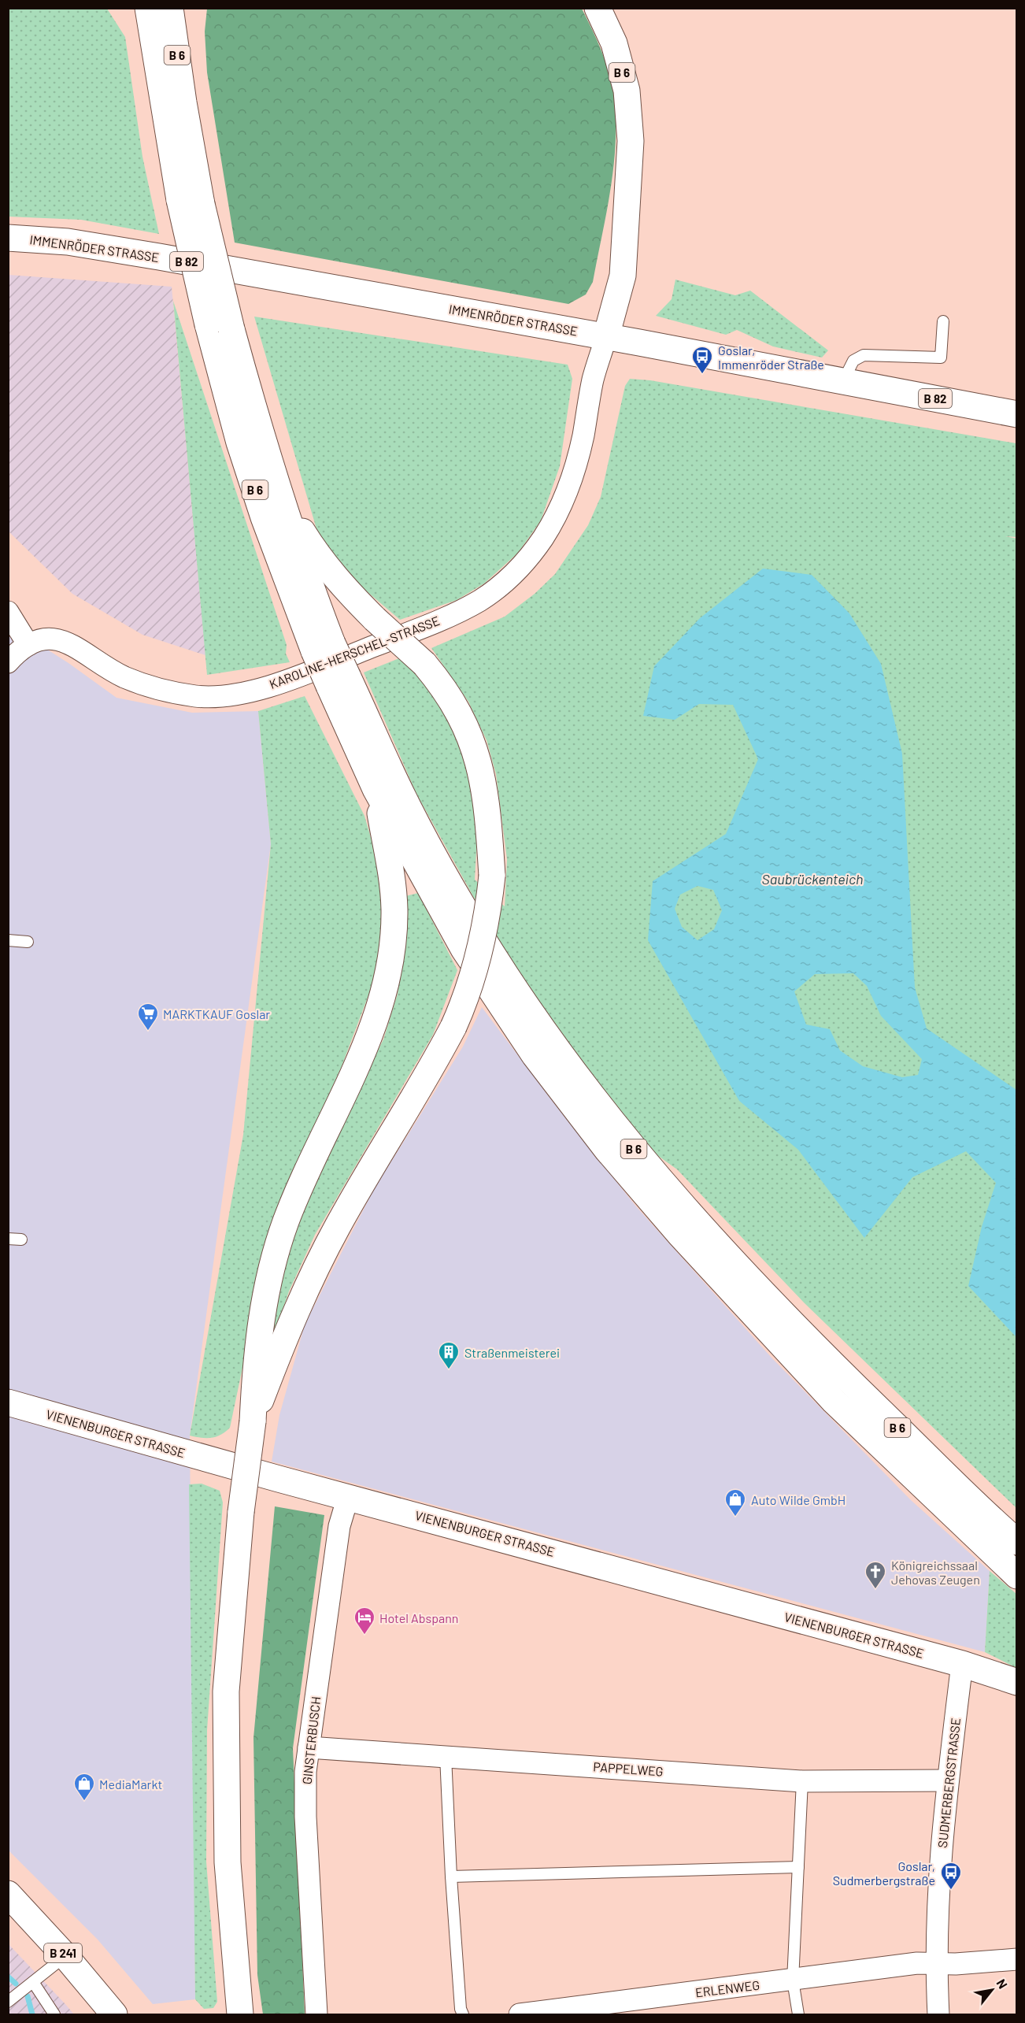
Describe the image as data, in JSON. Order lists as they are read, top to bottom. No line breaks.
{"streets":{"main road":["B 6","IMMENRÖDER STRASSE","B 82","VIENENBURGER STRASSE","B 241"],"street":["KAROLINE-HERSCHEL-STRASSE","GINSTERBUSCH","PAPPELWEG","SUDMERBERGSTRASSE","ERLENWEG"]},"crossings":[["B 6","IMMENRÖDER STRASSE"],["B 6","KAROLINE-HERSCHEL-STRASSE"],["IMMENRÖDER STRASSE","KAROLINE-HERSCHEL-STRASSE"],["VIENENBURGER STRASSE","GINSTERBUSCH"],["VIENENBURGER STRASSE","SUDMERBERGSTRASSE"],["GINSTERBUSCH","PAPPELWEG"],["PAPPELWEG","SUDMERBERGSTRASSE"],["SUDMERBERGSTRASSE","ERLENWEG"]],"water":["Saubrückenteich"],"places":{"bus stop":["Goslar, Immenröder Straße","Goslar, Sudmerbergstraße"],"supermarket":["MARKTKAUF Goslar"],"building":["Straßenmeisterei"],"shop":["Auto Wilde GmbH","MediaMarkt"],"church":["Königreichssaal Jehovas Zeugen"],"hotel":["Hotel Abspann"]},"north":"top right"}
